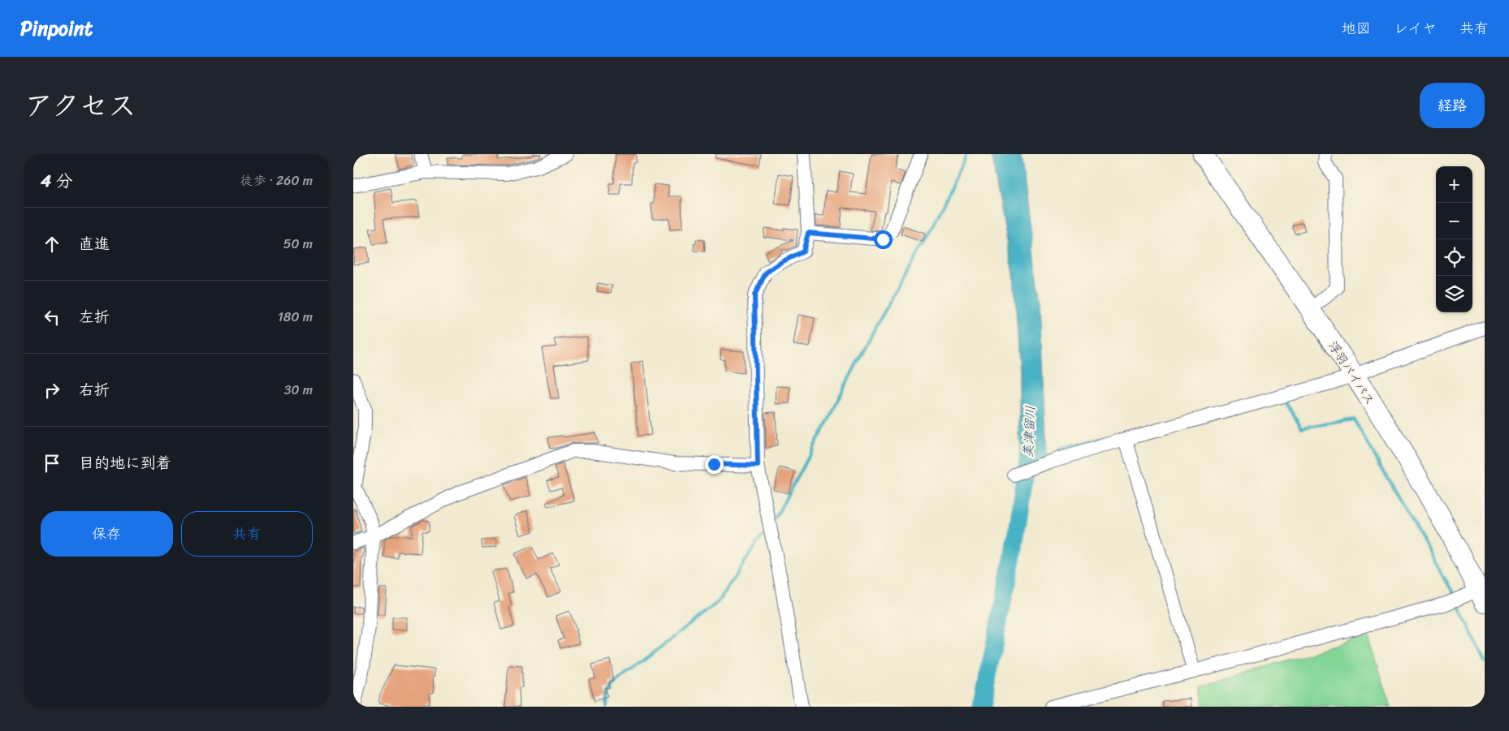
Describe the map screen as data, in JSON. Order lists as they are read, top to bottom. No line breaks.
{"streets":{"highway":["浮羽バイパス"]},"water":["美津留川"],"page":{"header":"Pinpoint","nav":["地図","レイヤ","共有"],"title":"アクセス","buttons":["経路",["保存","共有"]],"heading":["4 分","徒歩 · 260 m"],"map_buttons":["+","−"],"list":[["直進","50 m"],["左折","180 m"],["右折","30 m"],"目的地に到着"]}}
